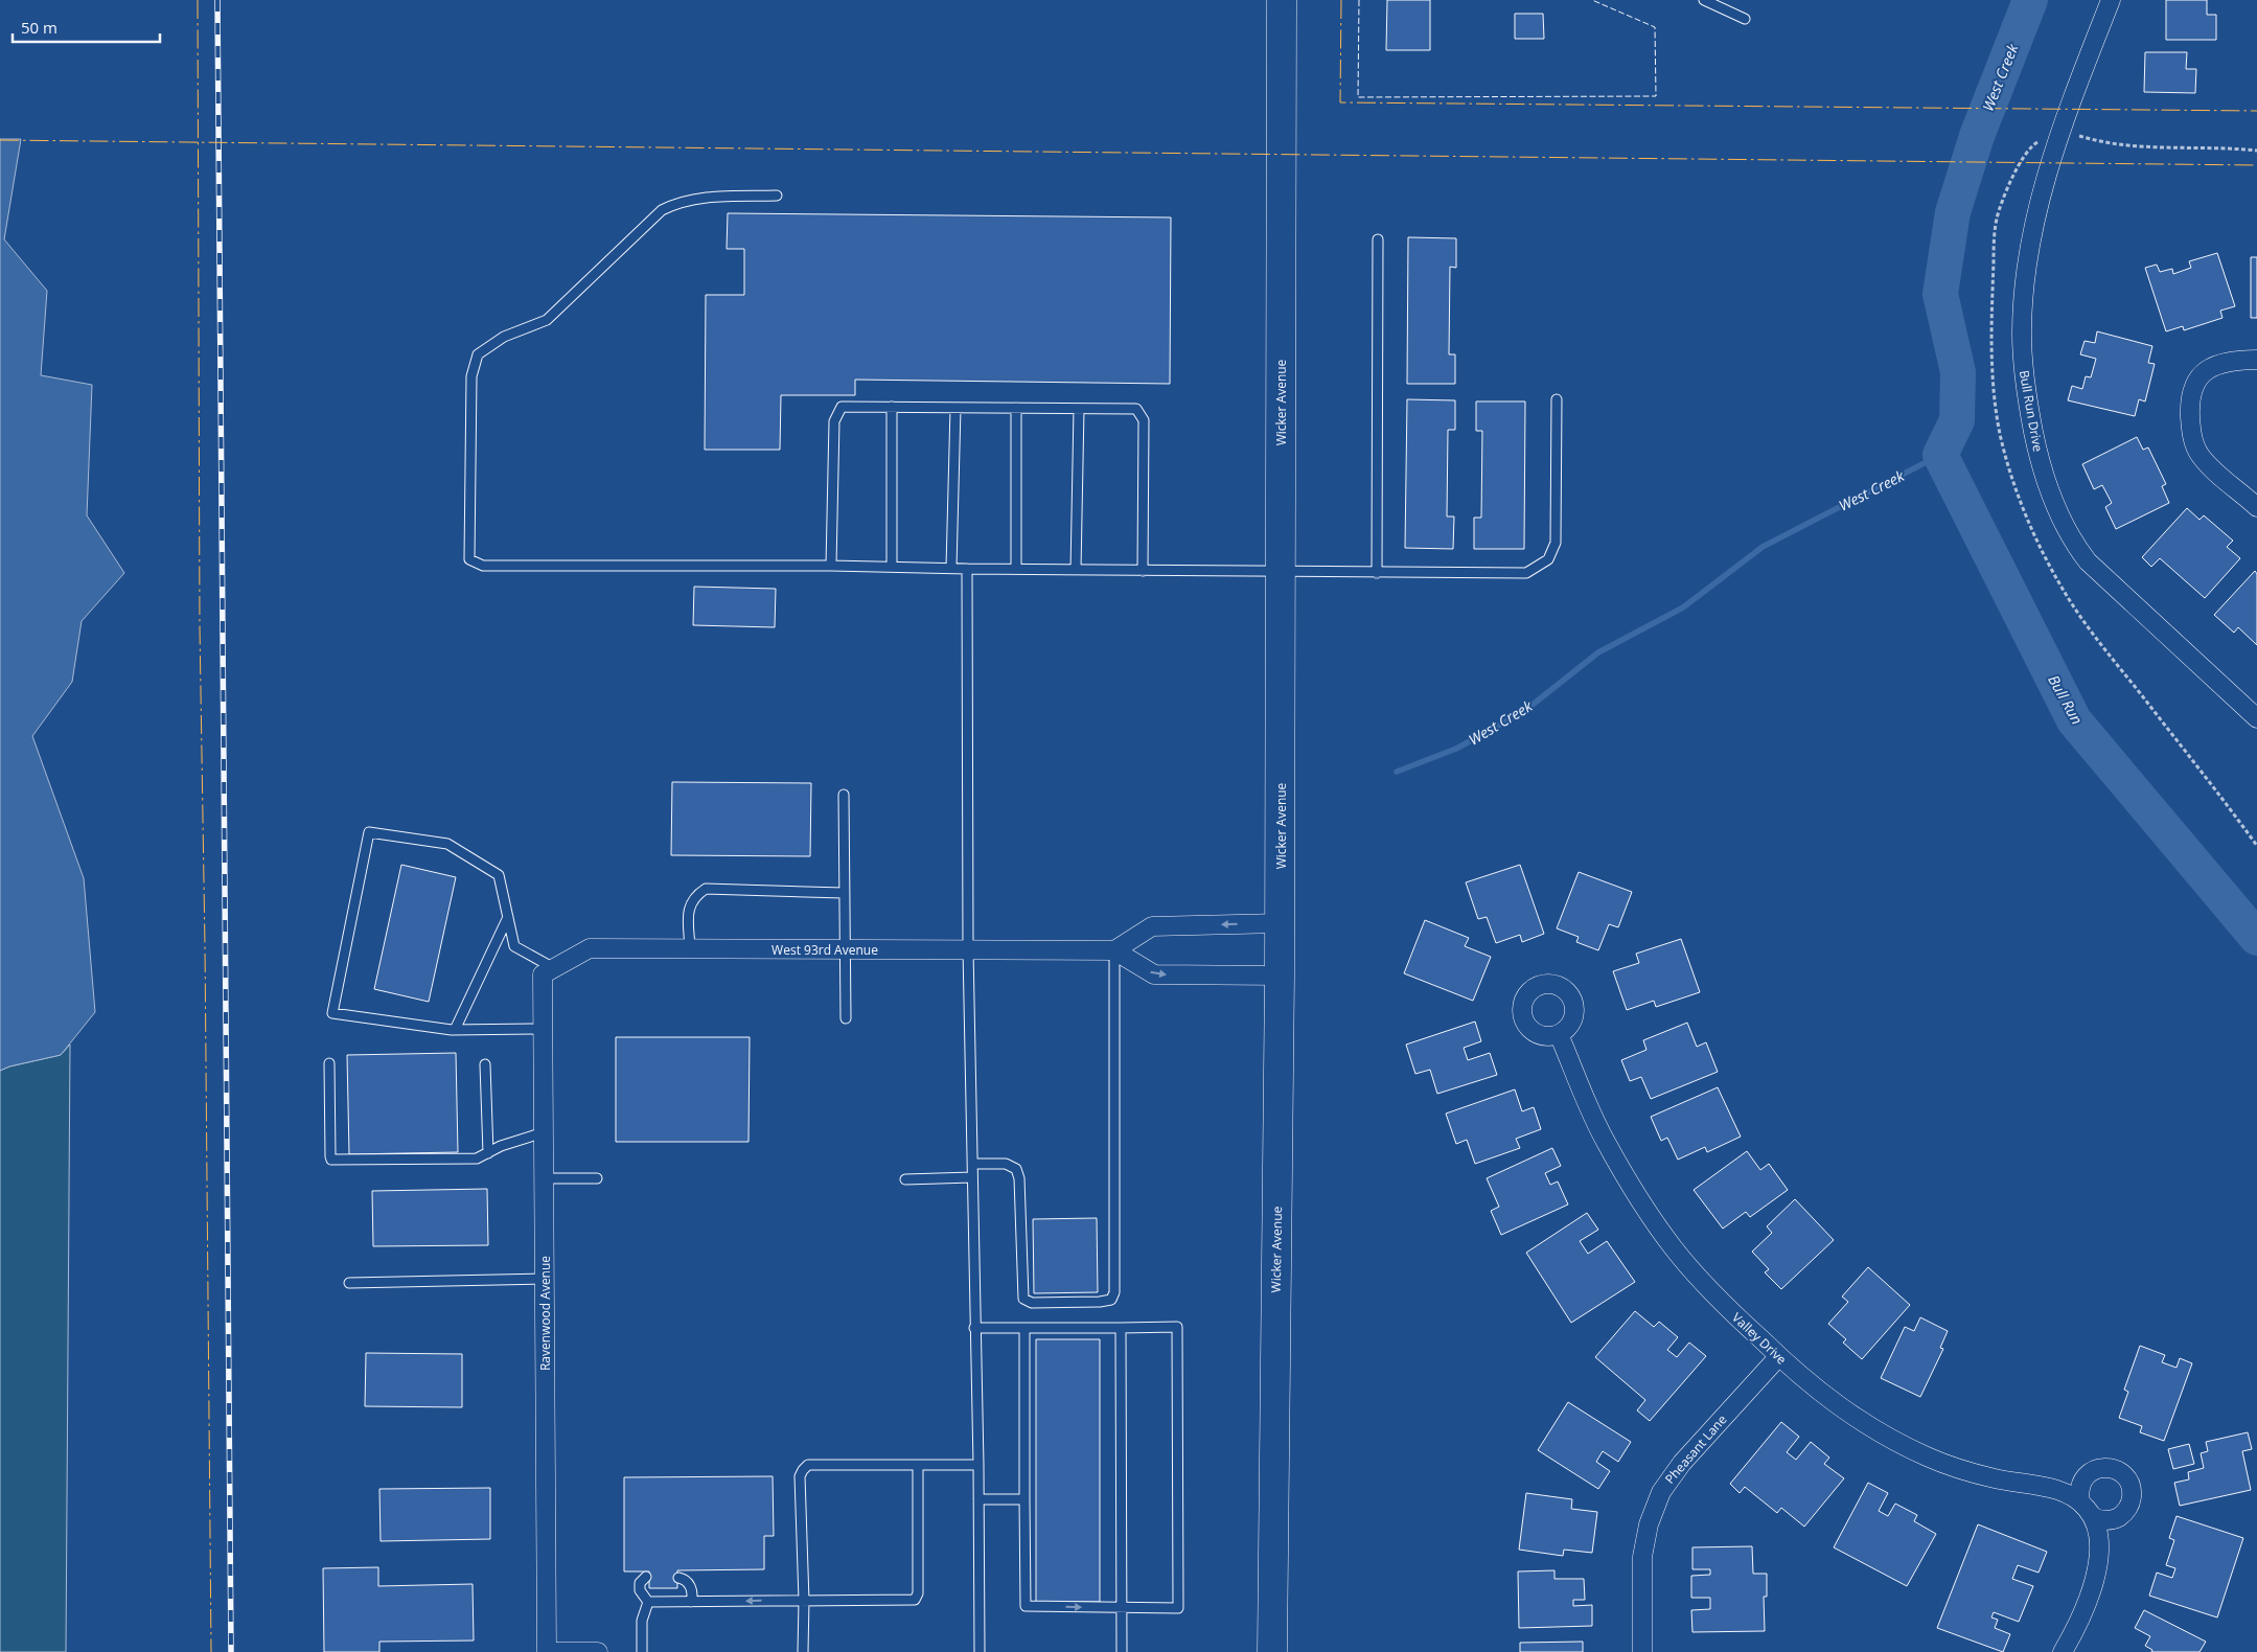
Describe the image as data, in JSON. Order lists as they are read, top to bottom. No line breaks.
{"streets":{"highway":["Wicker Avenue"],"street":["Bull Run Drive","West 93rd Avenue","Ravenwood Avenue","Valley Drive","Pheasant Lane"]},"crossings":[["West 93rd Avenue","Ravenwood Avenue"],["Valley Drive","Pheasant Lane"]],"water":["West Creek","Bull Run"],"scale_bar":"50 m"}
